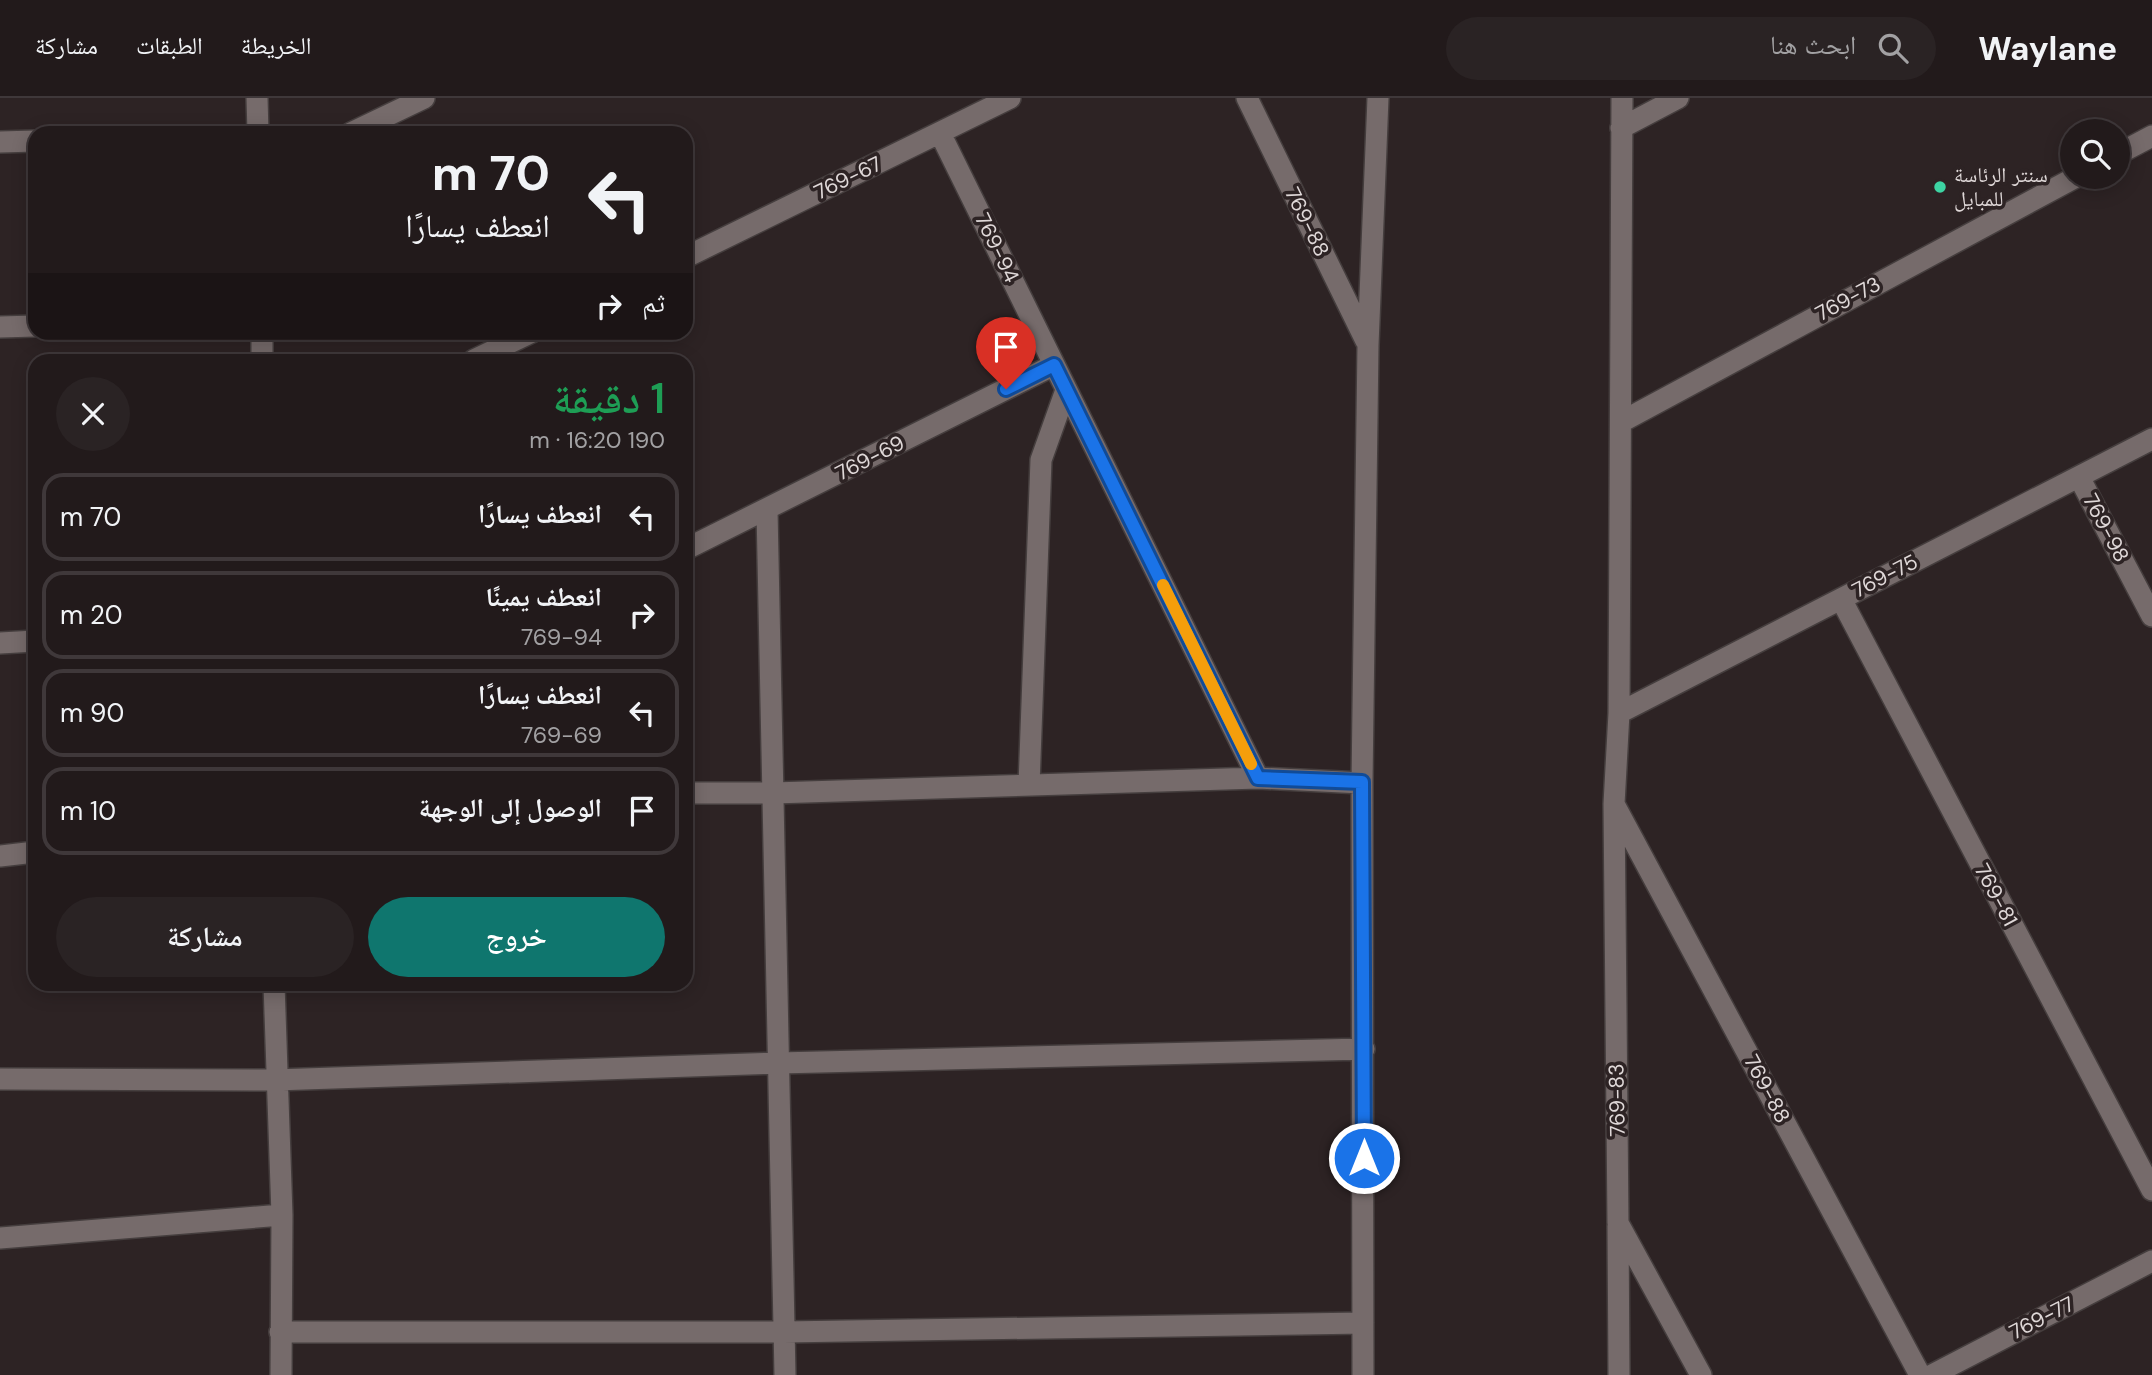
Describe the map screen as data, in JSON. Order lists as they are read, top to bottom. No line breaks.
{"streets":{"street":["769-67","769-88","769-94","769-73","769-69","769-98","769-75","769-81","769-83","769-77"]},"crossings":[["769-67","769-94"],["769-88","769-83"],["769-94","769-69"],["769-73","769-83"],["769-98","769-75"],["769-75","769-81"],["769-75","769-83"]],"places":["سنتر الرئاسة للمبايل"],"page":{"header":"Waylane","search":"ابحث هنا","nav":["الخريطة","الطبقات","مشاركة"],"turn":["70 m","انعطف يسارًا"],"then":"ثم","heading":["1 دقيقة","190 m · 16:20"],"list":[{"name":"انعطف يسارًا","value":"70 m"},{"name":"انعطف يمينًا","note":"769-94","value":"20 m"},{"name":"انعطف يسارًا","note":"769-69","value":"90 m"},{"name":"الوصول إلى الوجهة","value":"10 m"}],"buttons":["خروج","مشاركة"]}}
